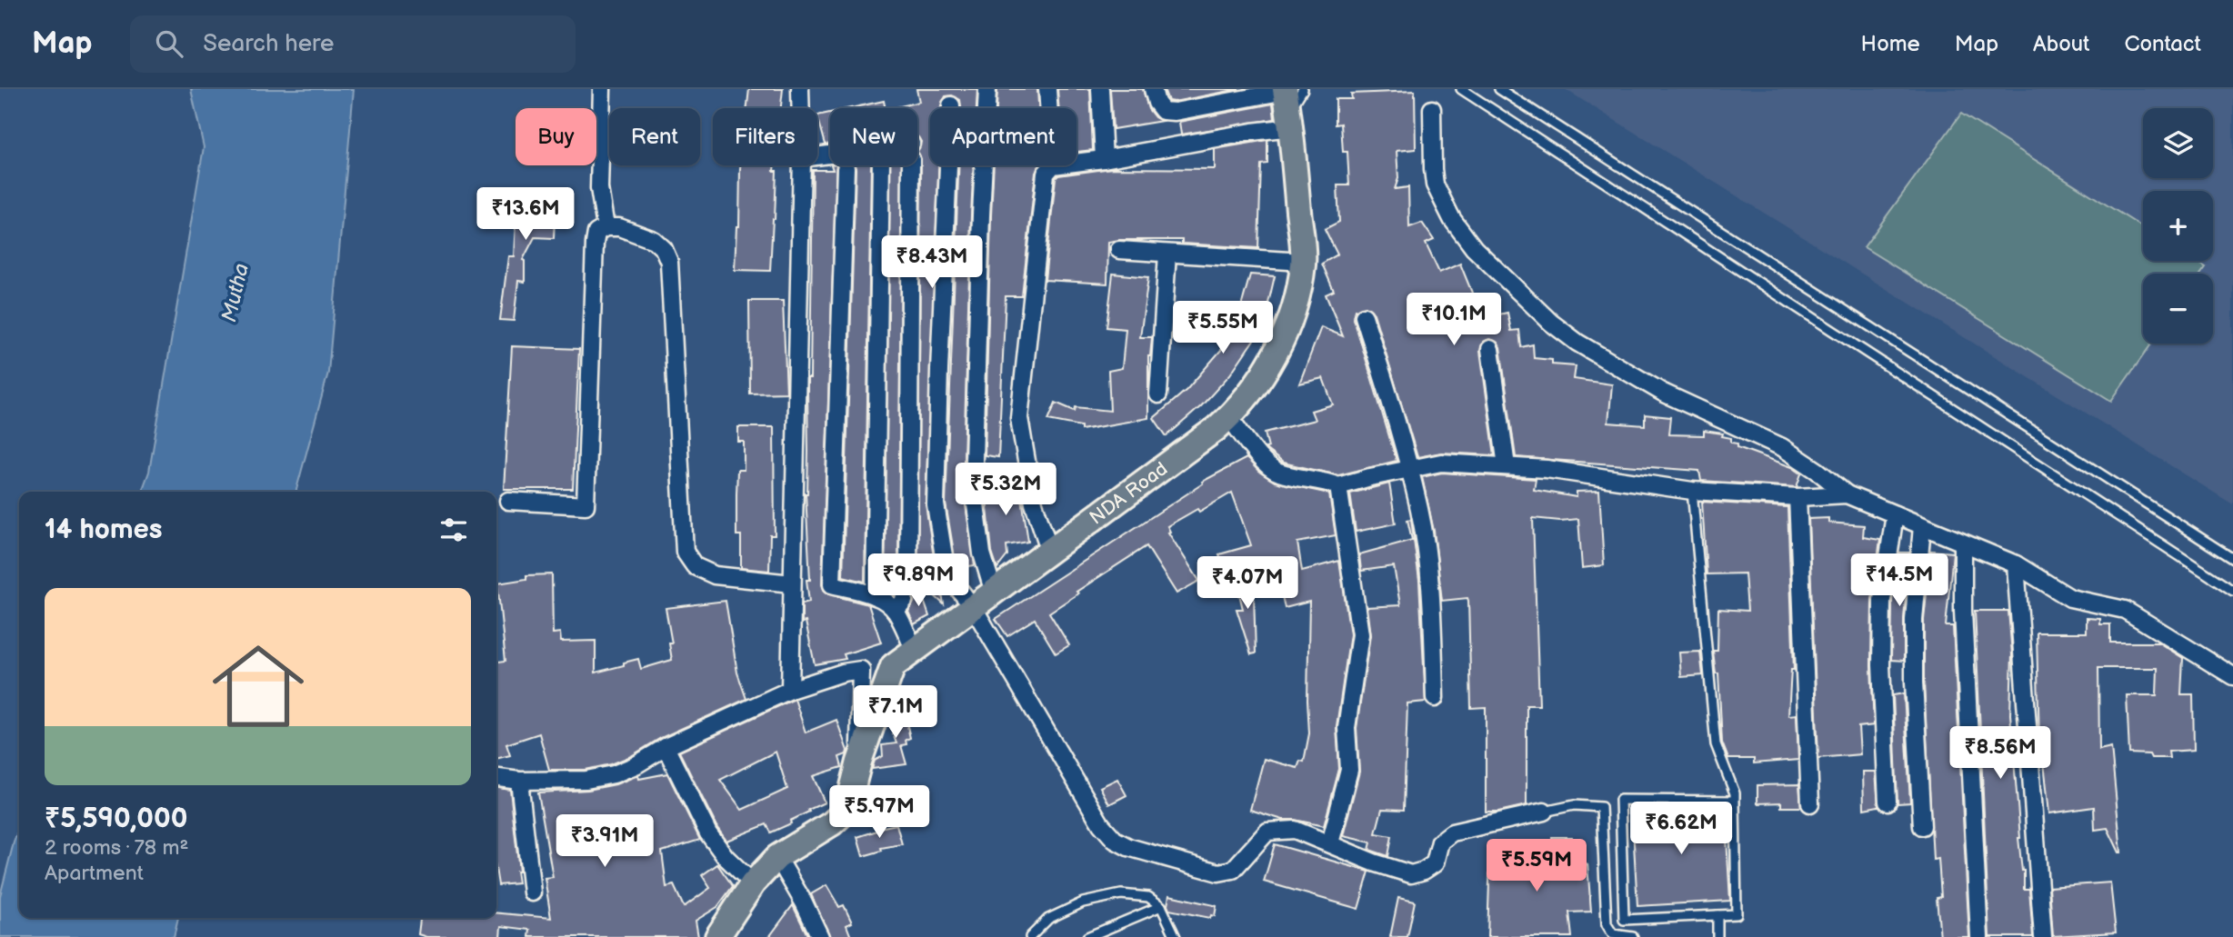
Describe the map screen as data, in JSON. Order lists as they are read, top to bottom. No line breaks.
{"streets":{"main road":["NDA Road"]},"water":["Mutha"],"page":{"header":"Map","search":"Search here","nav":["Home","Map","About","Contact"],"map_buttons":["+","−"],"chip":["Buy","Rent","Filters","New","Apartment"],"price":["₹13.6M","₹8.43M","₹10.1M","₹5.55M","₹5.32M","₹9.89M","₹14.5M","₹4.07M","₹7.1M","₹8.56M","₹5.97M","₹6.62M","₹3.91M","₹5.59M"],"heading":"14 homes","list":[{"name":"₹5,590,000","note":"2 rooms · 78 m² · Apartment"}]}}
